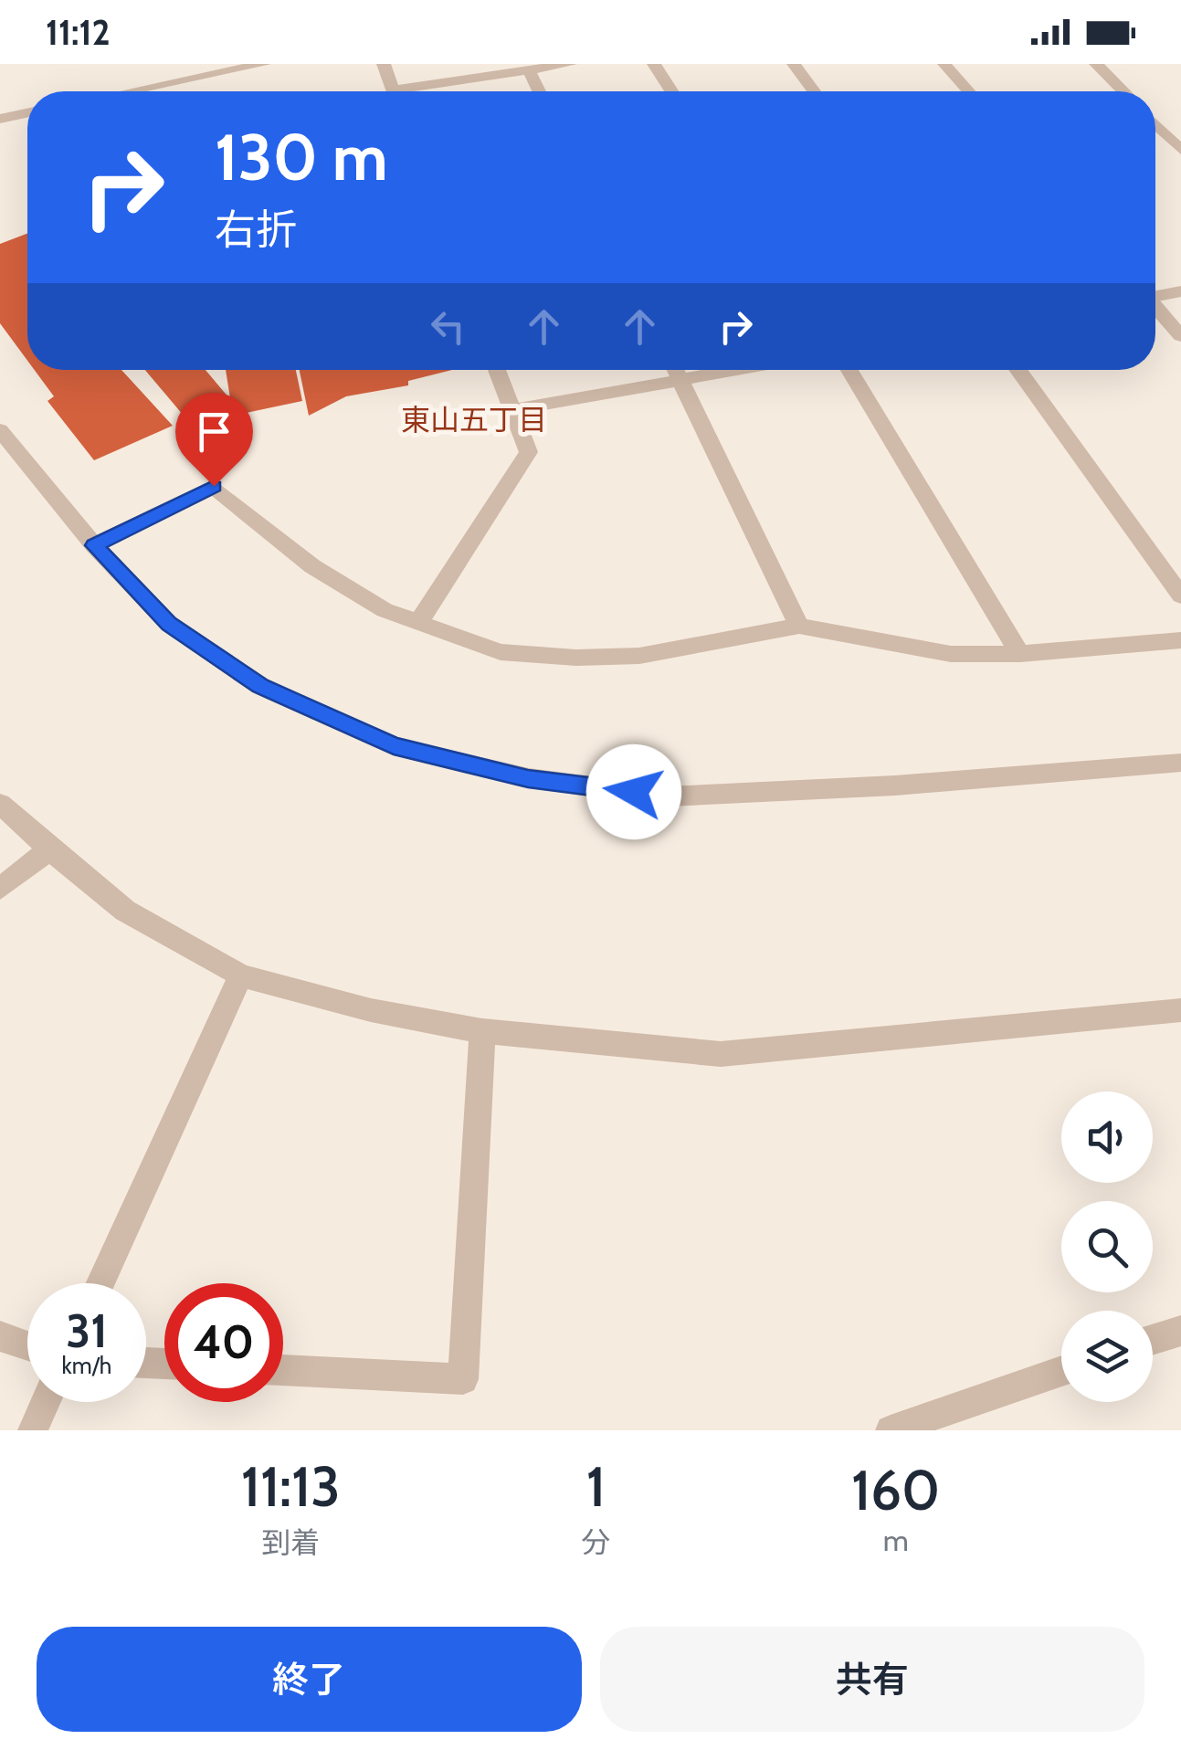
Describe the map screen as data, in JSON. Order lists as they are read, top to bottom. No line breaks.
{"districts":["東山五丁目"],"page":{"status":"11:12","turn":["130 m","右折"],"speed":"31 km/h","limit":"40","eta":["11:13","到着","1","分","160","m"],"buttons":["終了","共有"]}}
